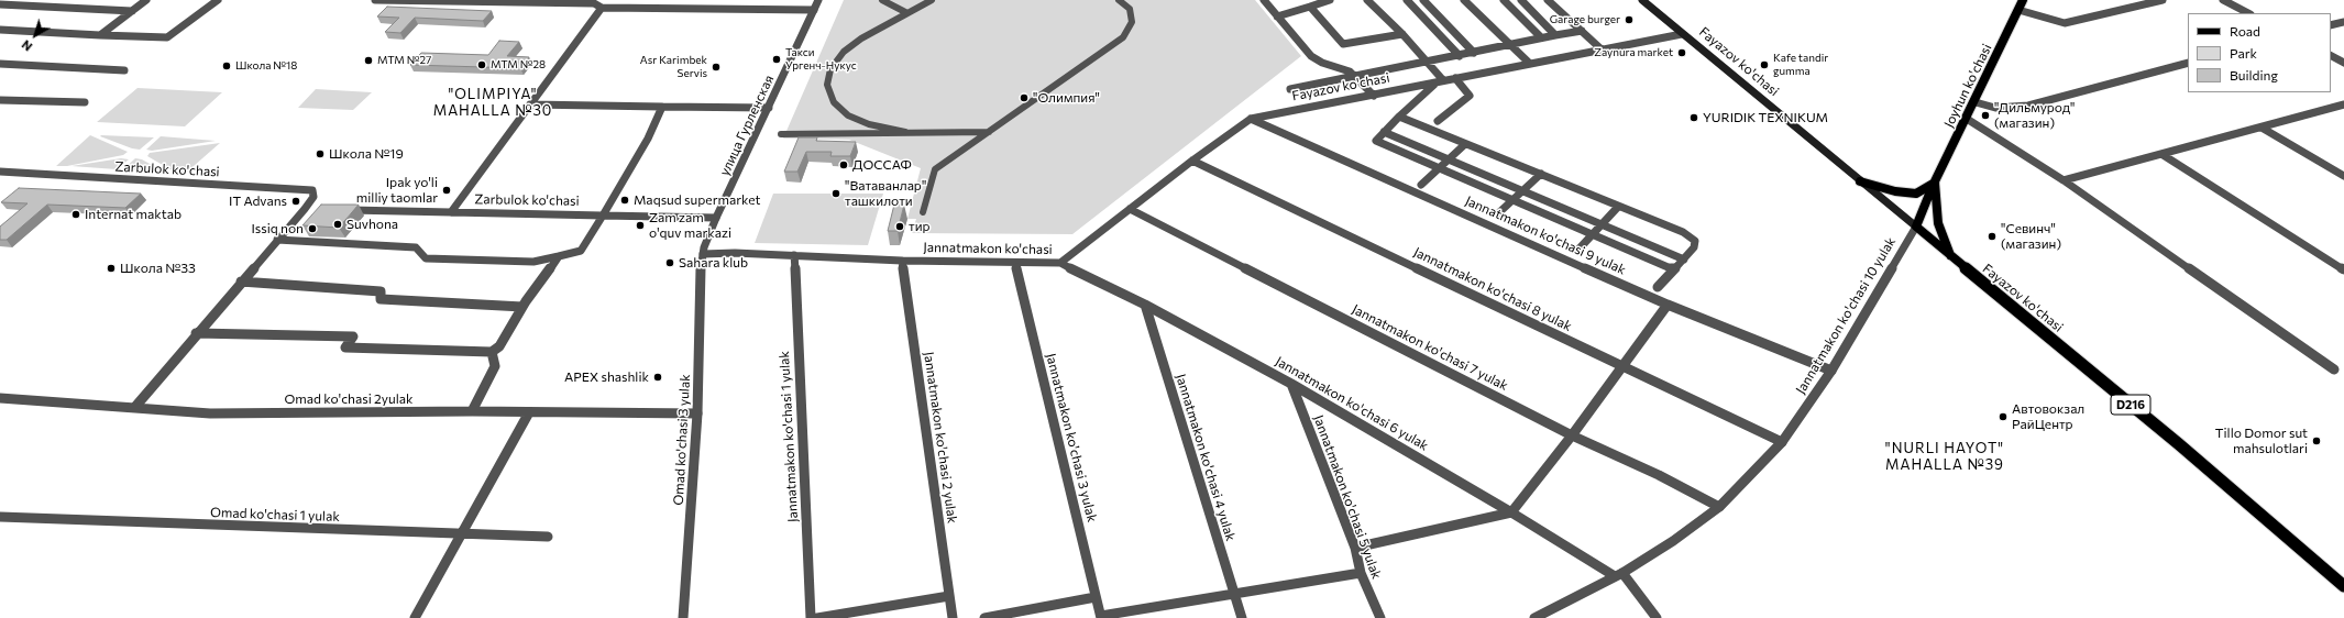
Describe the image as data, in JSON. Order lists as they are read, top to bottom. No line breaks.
{"streets":{"main road":["Fayazov ko'chasi","Joyhun ko'chasi","D216"],"street":["улица Гурленская","Zarbulok ko'chasi","Jannatmakon ko'chasi 9 yulak","Jannatmakon ko'chasi","Jannatmakon ko'chasi 8 yulak","Jannatmakon ko'chasi 10 yulak","Jannatmakon ko'chasi 7 yulak","Omad ko'chasi 2yulak","Jannatmakon ko'chasi 6 yulak","Jannatmakon ko'chasi 1 yulak","Jannatmakon ko'chasi 2 yulak","Jannatmakon ko'chasi 3 yulak","Omad ko'chasi 3 yulak","Jannatmakon ko'chasi 4 yulak","Jannatmakon ko'chasi 5 yulak","Omad ko'chasi 1 yulak"]},"crossings":[["Fayazov ko'chasi","Joyhun ko'chasi"],["Fayazov ko'chasi","Jannatmakon ko'chasi 9 yulak"],["Fayazov ko'chasi","Jannatmakon ko'chasi"],["Fayazov ko'chasi","Jannatmakon ko'chasi 10 yulak"],["Joyhun ko'chasi","Jannatmakon ko'chasi 10 yulak"],["улица Гурленская","Zarbulok ko'chasi"],["улица Гурленская","Jannatmakon ko'chasi"],["улица Гурленская","Omad ko'chasi 3 yulak"],["Zarbulok ko'chasi","Omad ko'chasi 2yulak"],["Jannatmakon ko'chasi 9 yulak","Jannatmakon ko'chasi"],["Jannatmakon ko'chasi 9 yulak","Jannatmakon ko'chasi 10 yulak"],["Jannatmakon ko'chasi","Jannatmakon ko'chasi 8 yulak"],["Jannatmakon ko'chasi","Jannatmakon ko'chasi 7 yulak"],["Jannatmakon ko'chasi","Jannatmakon ko'chasi 6 yulak"],["Jannatmakon ko'chasi","Jannatmakon ko'chasi 1 yulak"],["Jannatmakon ko'chasi","Jannatmakon ko'chasi 2 yulak"],["Jannatmakon ko'chasi","Jannatmakon ko'chasi 3 yulak"],["Jannatmakon ko'chasi","Omad ko'chasi 3 yulak"],["Jannatmakon ko'chasi 8 yulak","Jannatmakon ko'chasi 10 yulak"],["Jannatmakon ko'chasi 10 yulak","Jannatmakon ko'chasi 7 yulak"],["Jannatmakon ko'chasi 10 yulak","Jannatmakon ko'chasi 6 yulak"],["Omad ko'chasi 2yulak","Omad ko'chasi 3 yulak"],["Jannatmakon ko'chasi 6 yulak","Jannatmakon ko'chasi 4 yulak"],["Jannatmakon ko'chasi 6 yulak","Jannatmakon ko'chasi 5 yulak"]],"districts":["\"OLIMPIYA\" MAHALLA №30","\"NURLI HAYOT\" MAHALLA №39"],"places":["Garage burger","Zaynura market","Такси Ургенч-Нукус","MTM №27","MTM №28","Kafe tandir gumma","Школа №18","Asr Karimbek Servis","\"Олимпия\"","\"Дильмурод\" (магазин)","YURIDIK TEXNIKUM","Школа №19","ДОССАФ","Ipak yo'li milliy taomlar","\"Ватаванлар\" ташкилоти","Maqsud supermarket","IT Advans","Internat maktab","Suvhona","Zam zam o'quv markazi","тир","Issiq non","\"Севинч\" (магазин)","Sahara klub","Школа №33","APEX shashlik","Автовокзал РайЦентр","Tillo Domor sut mahsulotlari"],"legend":["Road","Park","Building"],"north":"bottom left"}
